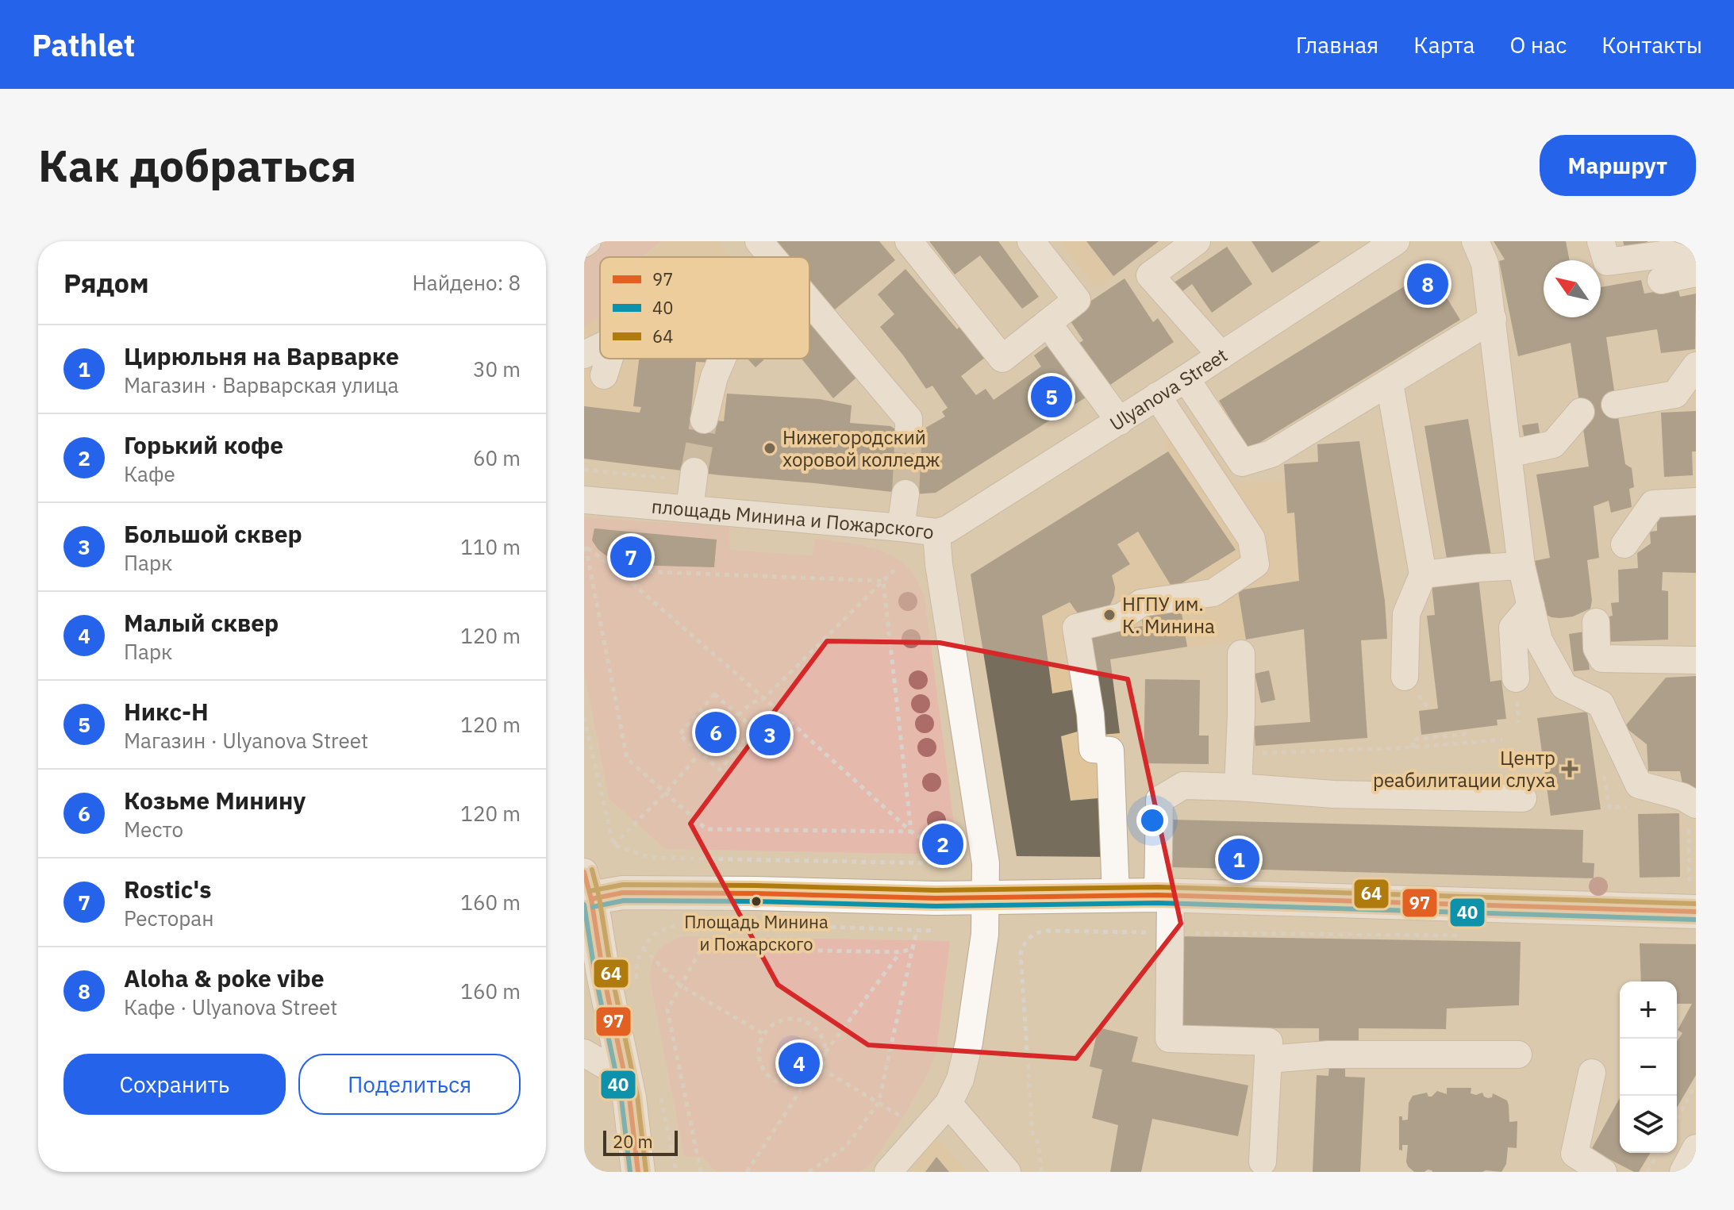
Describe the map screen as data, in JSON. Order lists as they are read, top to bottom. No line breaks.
{"streets":{"street":["Ulyanova Street","площадь Минина и Пожарского"]},"crossings":[["Ulyanova Street","площадь Минина и Пожарского"]],"places":{"other":["Нижегородский хоровой колледж","НГПУ им. К. Минина","Площадь Минина и Пожарского"],"health":["Центр реабилитации слуха"]},"lines":["transit line 64","transit line 97","transit line 40"],"legend":["97","40","64"],"scale_bar":"20 m","north":"top left","page":{"header":"Pathlet","nav":["Главная","Карта","О нас","Контакты"],"buttons":["Маршрут",["Сохранить","Поделиться"]],"title":"Как добраться","heading":["Рядом","Найдено: 8"],"pins":["8","5","7","6","3","2","1","4"],"list":[{"mark":"1","name":"Цирюльня на Варварке","note":"Магазин · Варварская улица","value":"30 m"},{"mark":"2","name":"Горький кофе","note":"Кафе","value":"60 m"},{"mark":"3","name":"Большой сквер","note":"Парк","value":"110 m"},{"mark":"4","name":"Малый сквер","note":"Парк","value":"120 m"},{"mark":"5","name":"Никс-Н","note":"Магазин · Ulyanova Street","value":"120 m"},{"mark":"6","name":"Козьме Минину","note":"Место","value":"120 m"},{"mark":"7","name":"Rostic's","note":"Ресторан","value":"160 m"},{"mark":"8","name":"Aloha & poke vibe","note":"Кафе · Ulyanova Street","value":"160 m"}],"map_buttons":["+","−"],"scale":"20 m"}}
